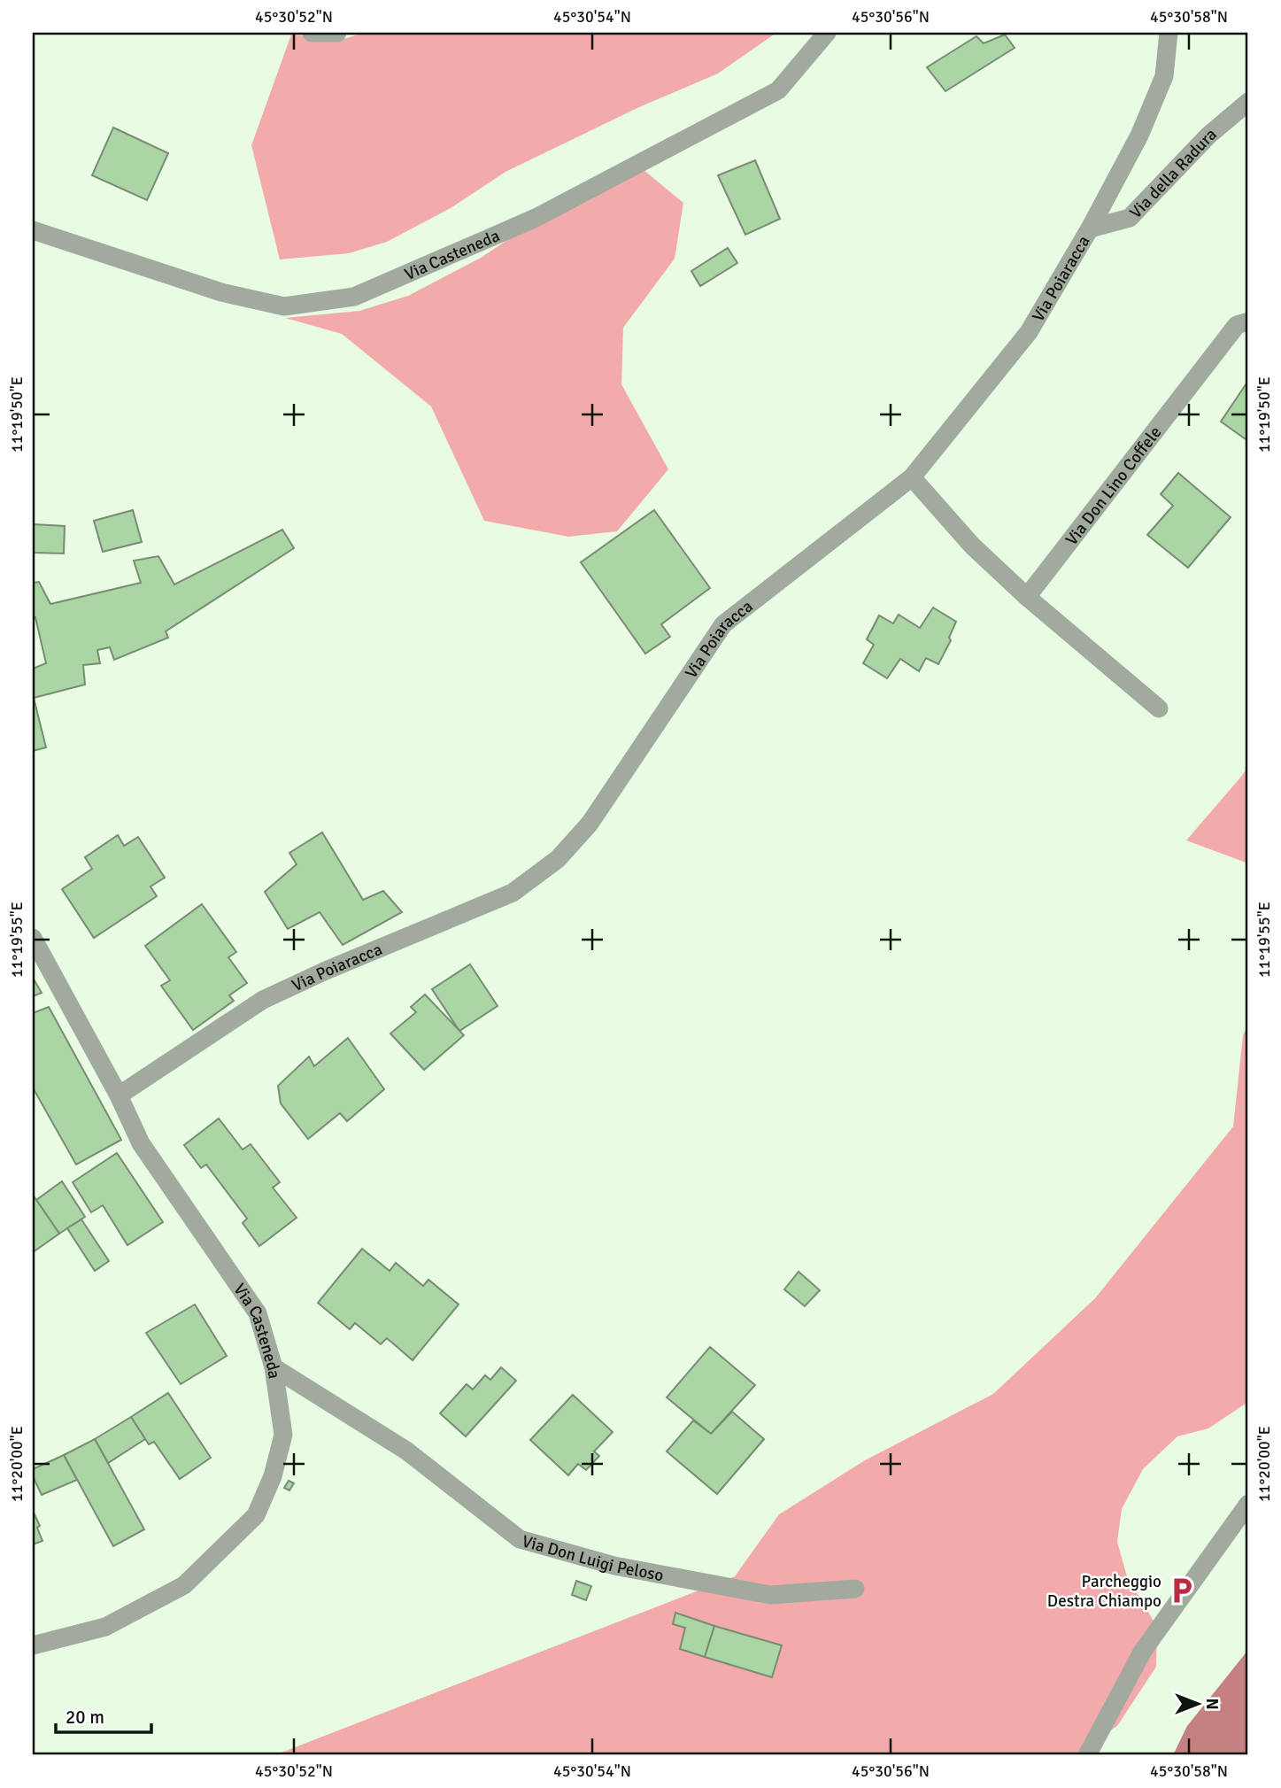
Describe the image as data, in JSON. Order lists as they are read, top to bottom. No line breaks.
{"streets":{"street":["Via della Radura","Via Casteneda","Via Poiaracca","Via Don Lino Coffele","Via Don Luigi Peloso"]},"crossings":[["Via della Radura","Via Poiaracca"],["Via Casteneda","Via Poiaracca"],["Via Casteneda","Via Don Luigi Peloso"]],"places":{"parking":["Parcheggio Destra Chiampo"]},"scale_bar":"20 m","north":"right","coordinates":["45°30'52\"N","45°30'54\"N","45°30'56\"N","45°30'58\"N","11°19'50\"E","11°19'55\"E","11°20'00\"E"]}
